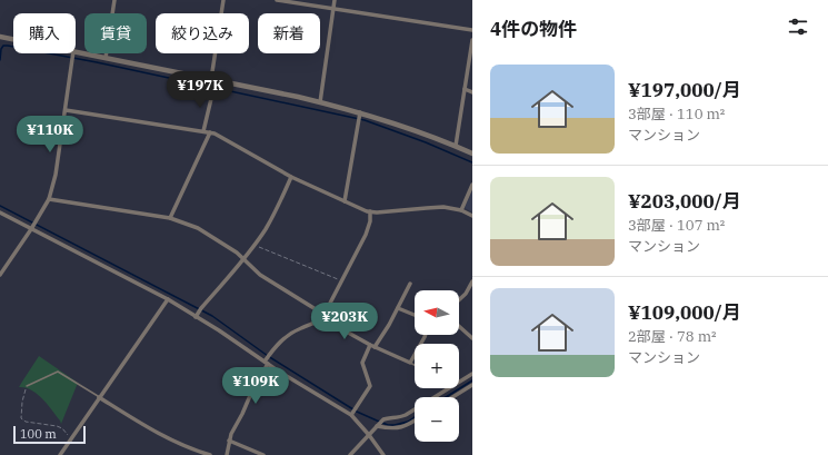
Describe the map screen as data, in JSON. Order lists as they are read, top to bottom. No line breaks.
{"scale_bar":"100 m","north":"left","page":{"heading":"4件の物件","chip":["購入","賃貸","絞り込み","新着"],"list":[{"name":"¥197,000/月","note":"3部屋 · 110 m² · マンション"},{"name":"¥203,000/月","note":"3部屋 · 107 m² · マンション"},{"name":"¥109,000/月","note":"2部屋 · 78 m² · マンション"}],"price":["¥197K","¥110K","¥203K","¥109K"],"map_buttons":["+","−"],"scale":"100 m"}}
